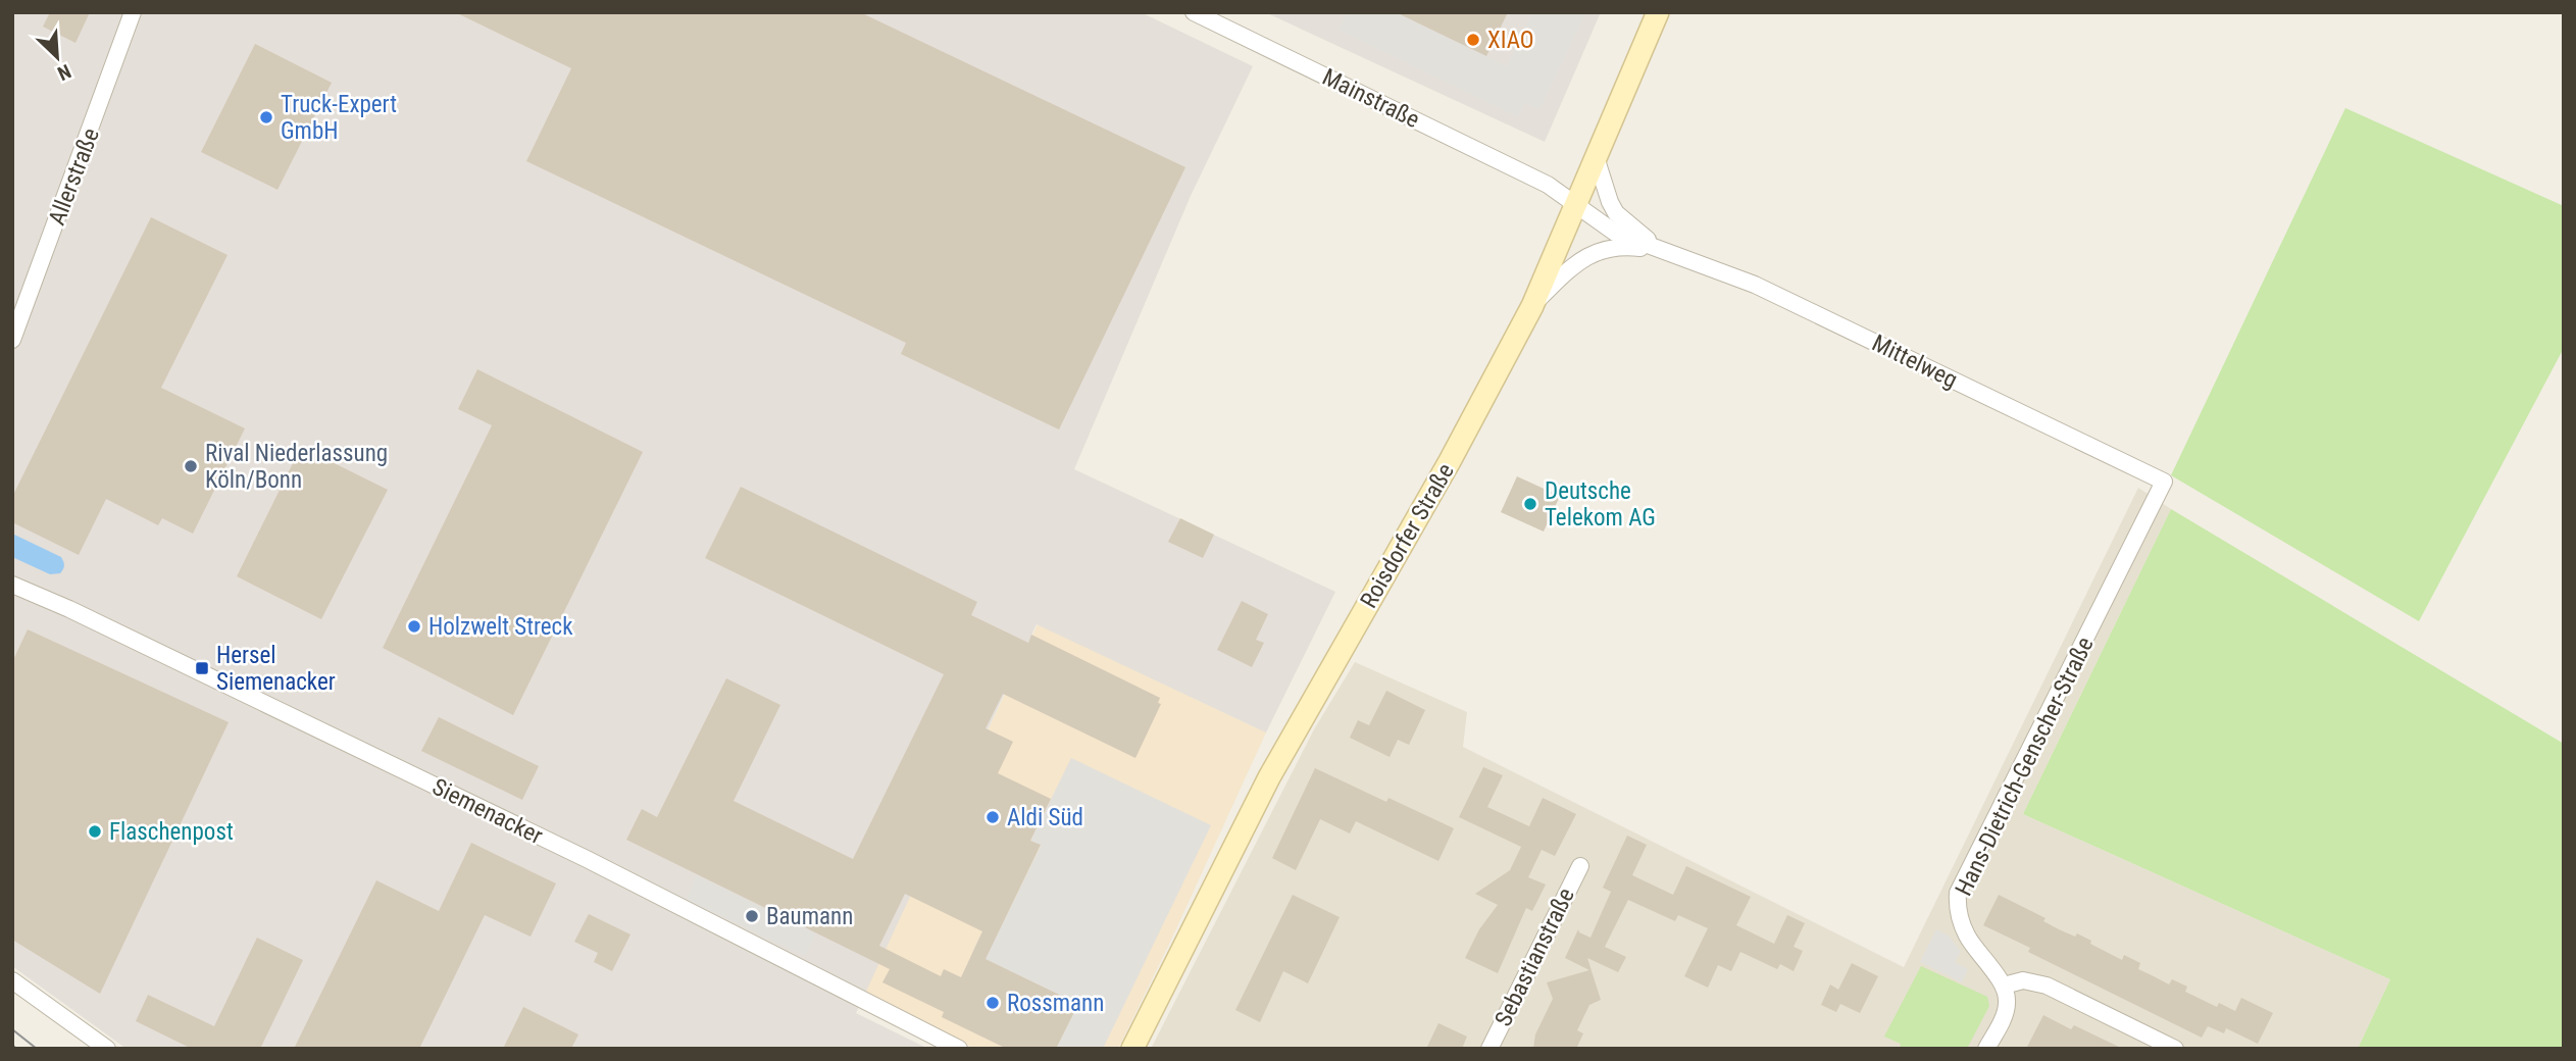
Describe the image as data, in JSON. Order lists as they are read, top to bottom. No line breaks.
{"streets":{"main road":["Roisdorfer Straße"],"street":["Mainstraße","Allerstraße","Mittelweg","Hans-Dietrich-Genscher-Straße","Siemenacker","Sebastianstraße"]},"crossings":[["Mainstraße","Mittelweg"],["Mittelweg","Roisdorfer Straße"],["Mittelweg","Hans-Dietrich-Genscher-Straße"]],"places":{"other":["XIAO","Truck-Expert GmbH","Rival Niederlassung Köln/Bonn","Deutsche Telekom AG","Holzwelt Streck","Aldi Süd","Flaschenpost","Baumann","Rossmann"],"transit":["Hersel Siemenacker"]},"north":"bottom right"}
